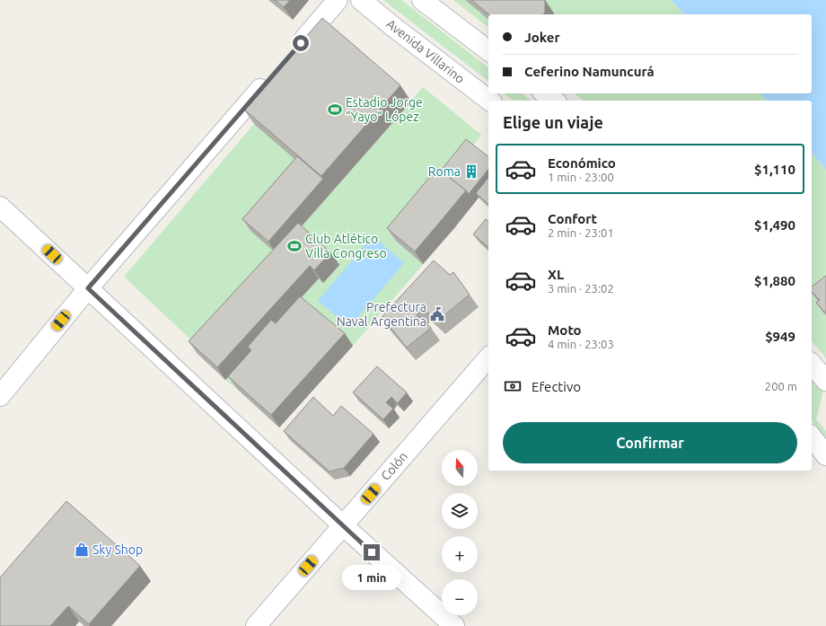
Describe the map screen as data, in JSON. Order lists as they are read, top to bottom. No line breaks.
{"streets":{"street":["Avenida Villarino","Colón"]},"places":{"sports":["Estadio Jorge “Yayo” López","Club Atlético Villa Congreso"],"building":["Roma"],"public building":["Prefectura Naval Argentina"],"shop":["Sky Shop"]},"north":"top","page":{"banner":["Joker","Ceferino Namuncurá"],"heading":"Elige un viaje","list":[{"name":"Económico","note":"1 min · 23:00","value":"$1,110"},{"name":"Confort","note":"2 min · 23:01","value":"$1,490"},{"name":"XL","note":"3 min · 23:02","value":"$1,880"},{"name":"Moto","note":"4 min · 23:03","value":"$949"}],"pay":["Efectivo","200 m"],"buttons":"Confirmar","map_buttons":["+","−"],"bubble":"1 min"}}
